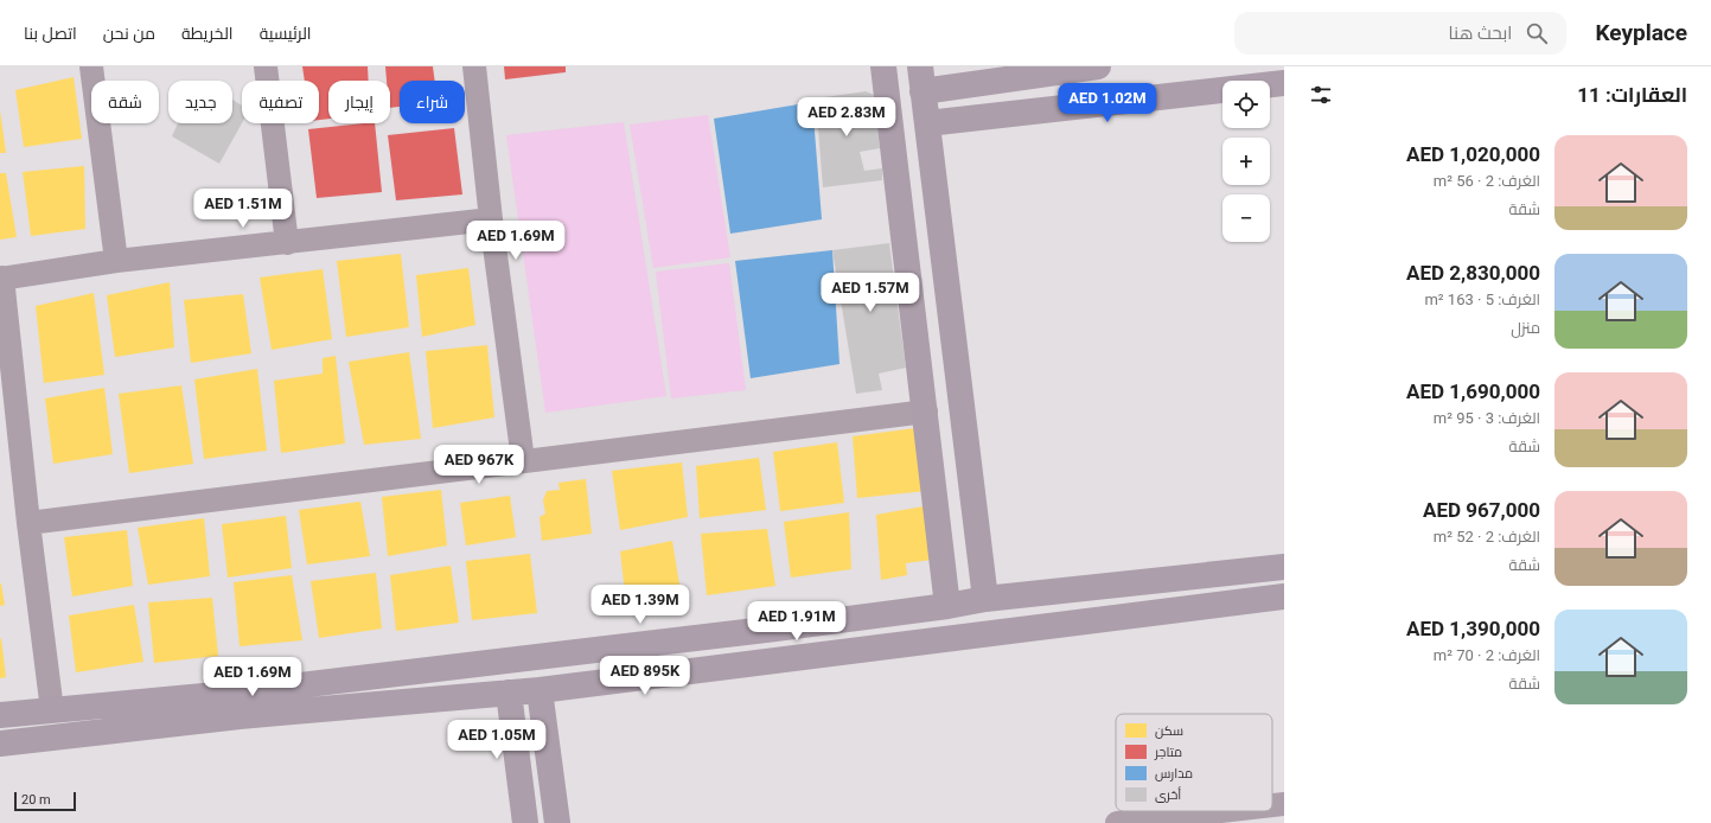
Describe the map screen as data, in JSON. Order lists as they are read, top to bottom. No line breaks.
{"legend":["سكن","متاجر","مدارس","أخرى"],"scale_bar":"20 m","page":{"header":"Keyplace","search":"ابحث هنا","nav":["الرئيسية","الخريطة","من نحن","اتصل بنا"],"heading":"العقارات: 11","map_buttons":["+","−"],"chip":["شراء","إيجار","تصفية","جديد","شقة"],"price":["AED 1.02M","AED 2.83M","AED 1.51M","AED 1.69M","AED 1.57M","AED 967K","AED 1.39M","AED 1.91M","AED 895K","AED 1.69M","AED 1.05M"],"list":[{"name":"AED 1,020,000","note":"الغرف: 2 · 56 m² · شقة"},{"name":"AED 2,830,000","note":"الغرف: 5 · 163 m² · منزل"},{"name":"AED 1,690,000","note":"الغرف: 3 · 95 m² · شقة"},{"name":"AED 967,000","note":"الغرف: 2 · 52 m² · شقة"},{"name":"AED 1,390,000","note":"الغرف: 2 · 70 m² · شقة"}],"scale":"20 m"}}
